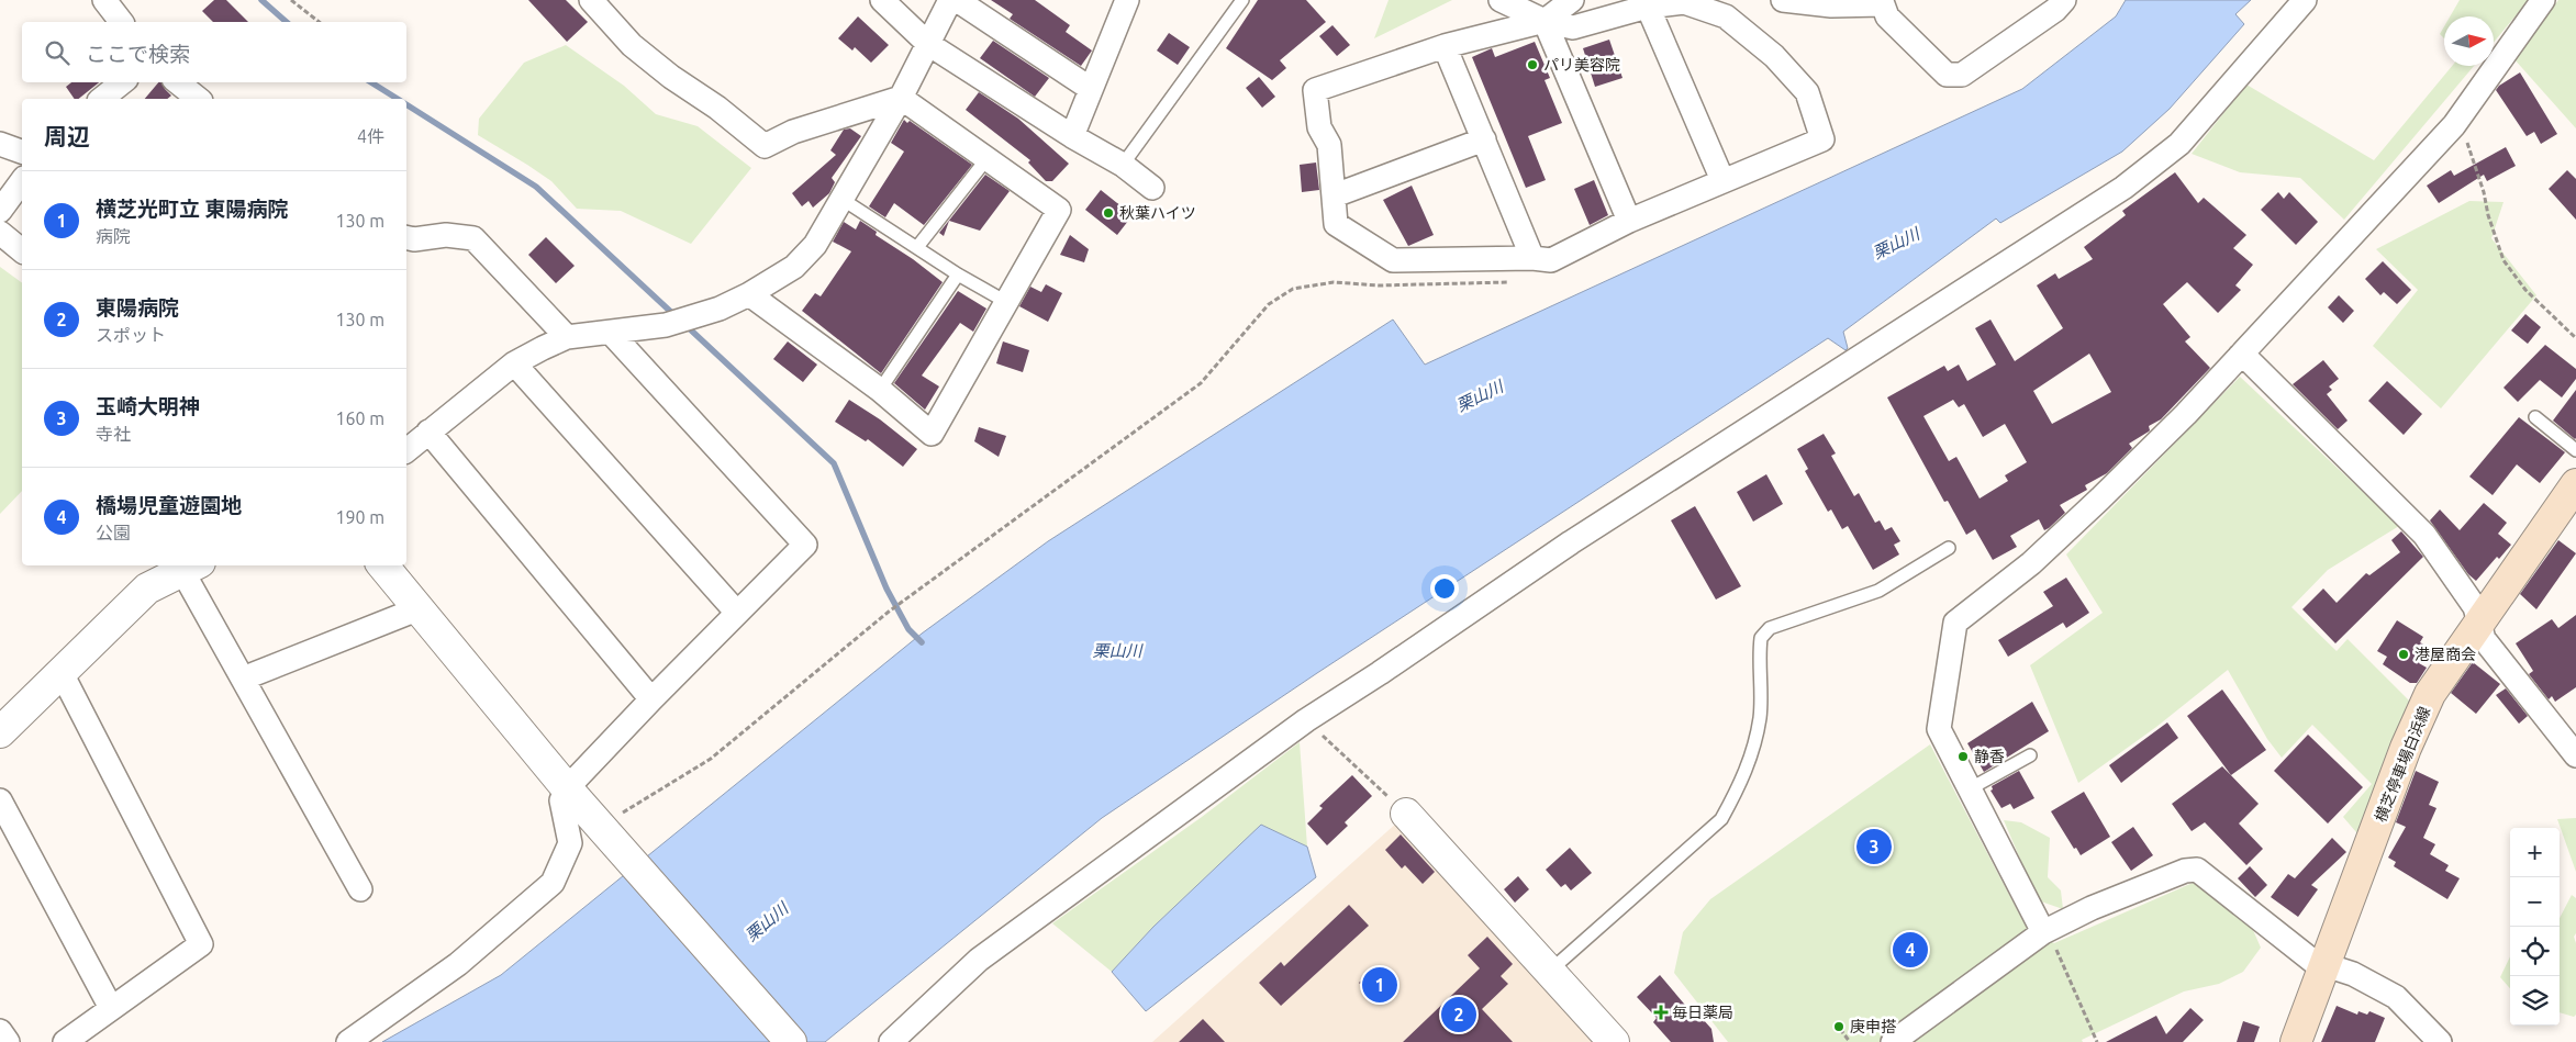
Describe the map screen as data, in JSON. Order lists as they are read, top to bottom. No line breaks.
{"streets":{"main road":["横芝停車場白浜線"]},"water":["栗山川"],"places":{"other":["パリ美容院","秋葉ハイツ","港屋商会","静香","庚申搭"],"health":["毎日薬局"]},"north":"right","page":{"search":"ここで検索","heading":["周辺","4件"],"list":[{"mark":"1","name":"横芝光町立 東陽病院","note":"病院","value":"130 m"},{"mark":"2","name":"東陽病院","note":"スポット","value":"130 m"},{"mark":"3","name":"玉崎大明神","note":"寺社","value":"160 m"},{"mark":"4","name":"橋場児童遊園地","note":"公園","value":"190 m"}],"pins":["3","4","1","2"],"map_buttons":["+","−"]}}
